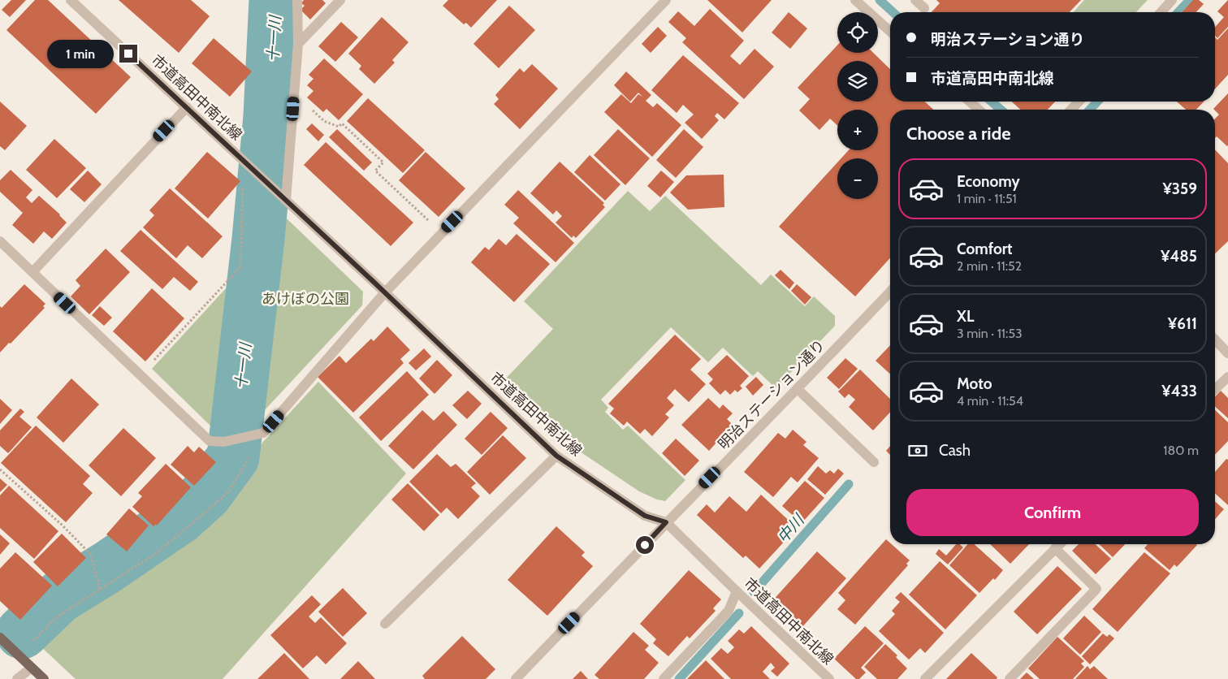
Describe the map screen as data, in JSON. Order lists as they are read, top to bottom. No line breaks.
{"streets":{"street":["市道高田中南北線","明治ステーション通り"]},"crossings":[["市道高田中南北線","明治ステーション通り"]],"water":["十一川","中川"],"parks":["あけぼの公園"],"page":{"map_buttons":["+","−"],"banner":["明治ステーション通り","市道高田中南北線"],"bubble":"1 min","heading":"Choose a ride","list":[{"name":"Economy","note":"1 min · 11:51","value":"¥359"},{"name":"Comfort","note":"2 min · 11:52","value":"¥485"},{"name":"XL","note":"3 min · 11:53","value":"¥611"},{"name":"Moto","note":"4 min · 11:54","value":"¥433"}],"pay":["Cash","180 m"],"buttons":"Confirm"}}
